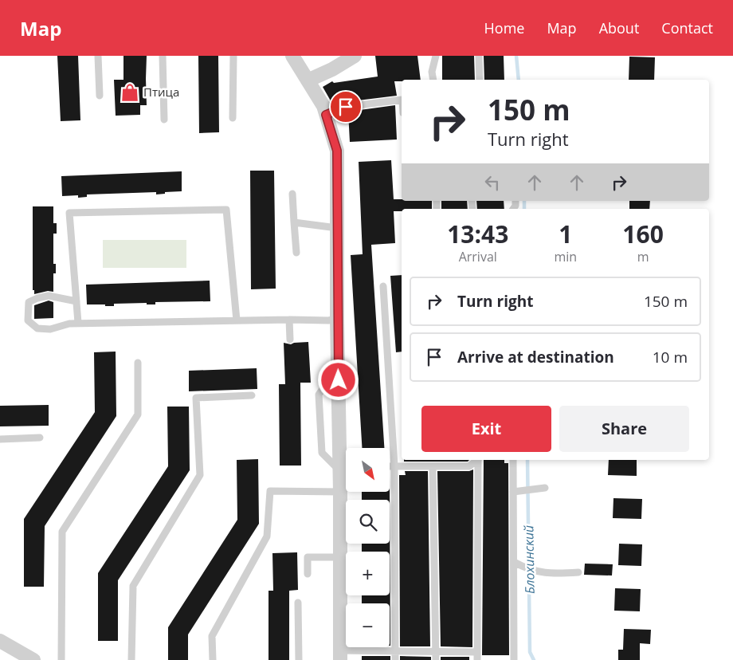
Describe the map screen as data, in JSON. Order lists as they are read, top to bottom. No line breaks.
{"water":["Блохинский"],"places":{"shop":["Птица"]},"north":"bottom right","page":{"header":"Map","nav":["Home","Map","About","Contact"],"turn":["150 m","Turn right"],"eta":["13:43","Arrival","1","min","160","m"],"list":[{"name":"Turn right","value":"150 m"},{"name":"Arrive at destination","value":"10 m"}],"buttons":["Exit","Share"],"map_buttons":["+","−"]}}
